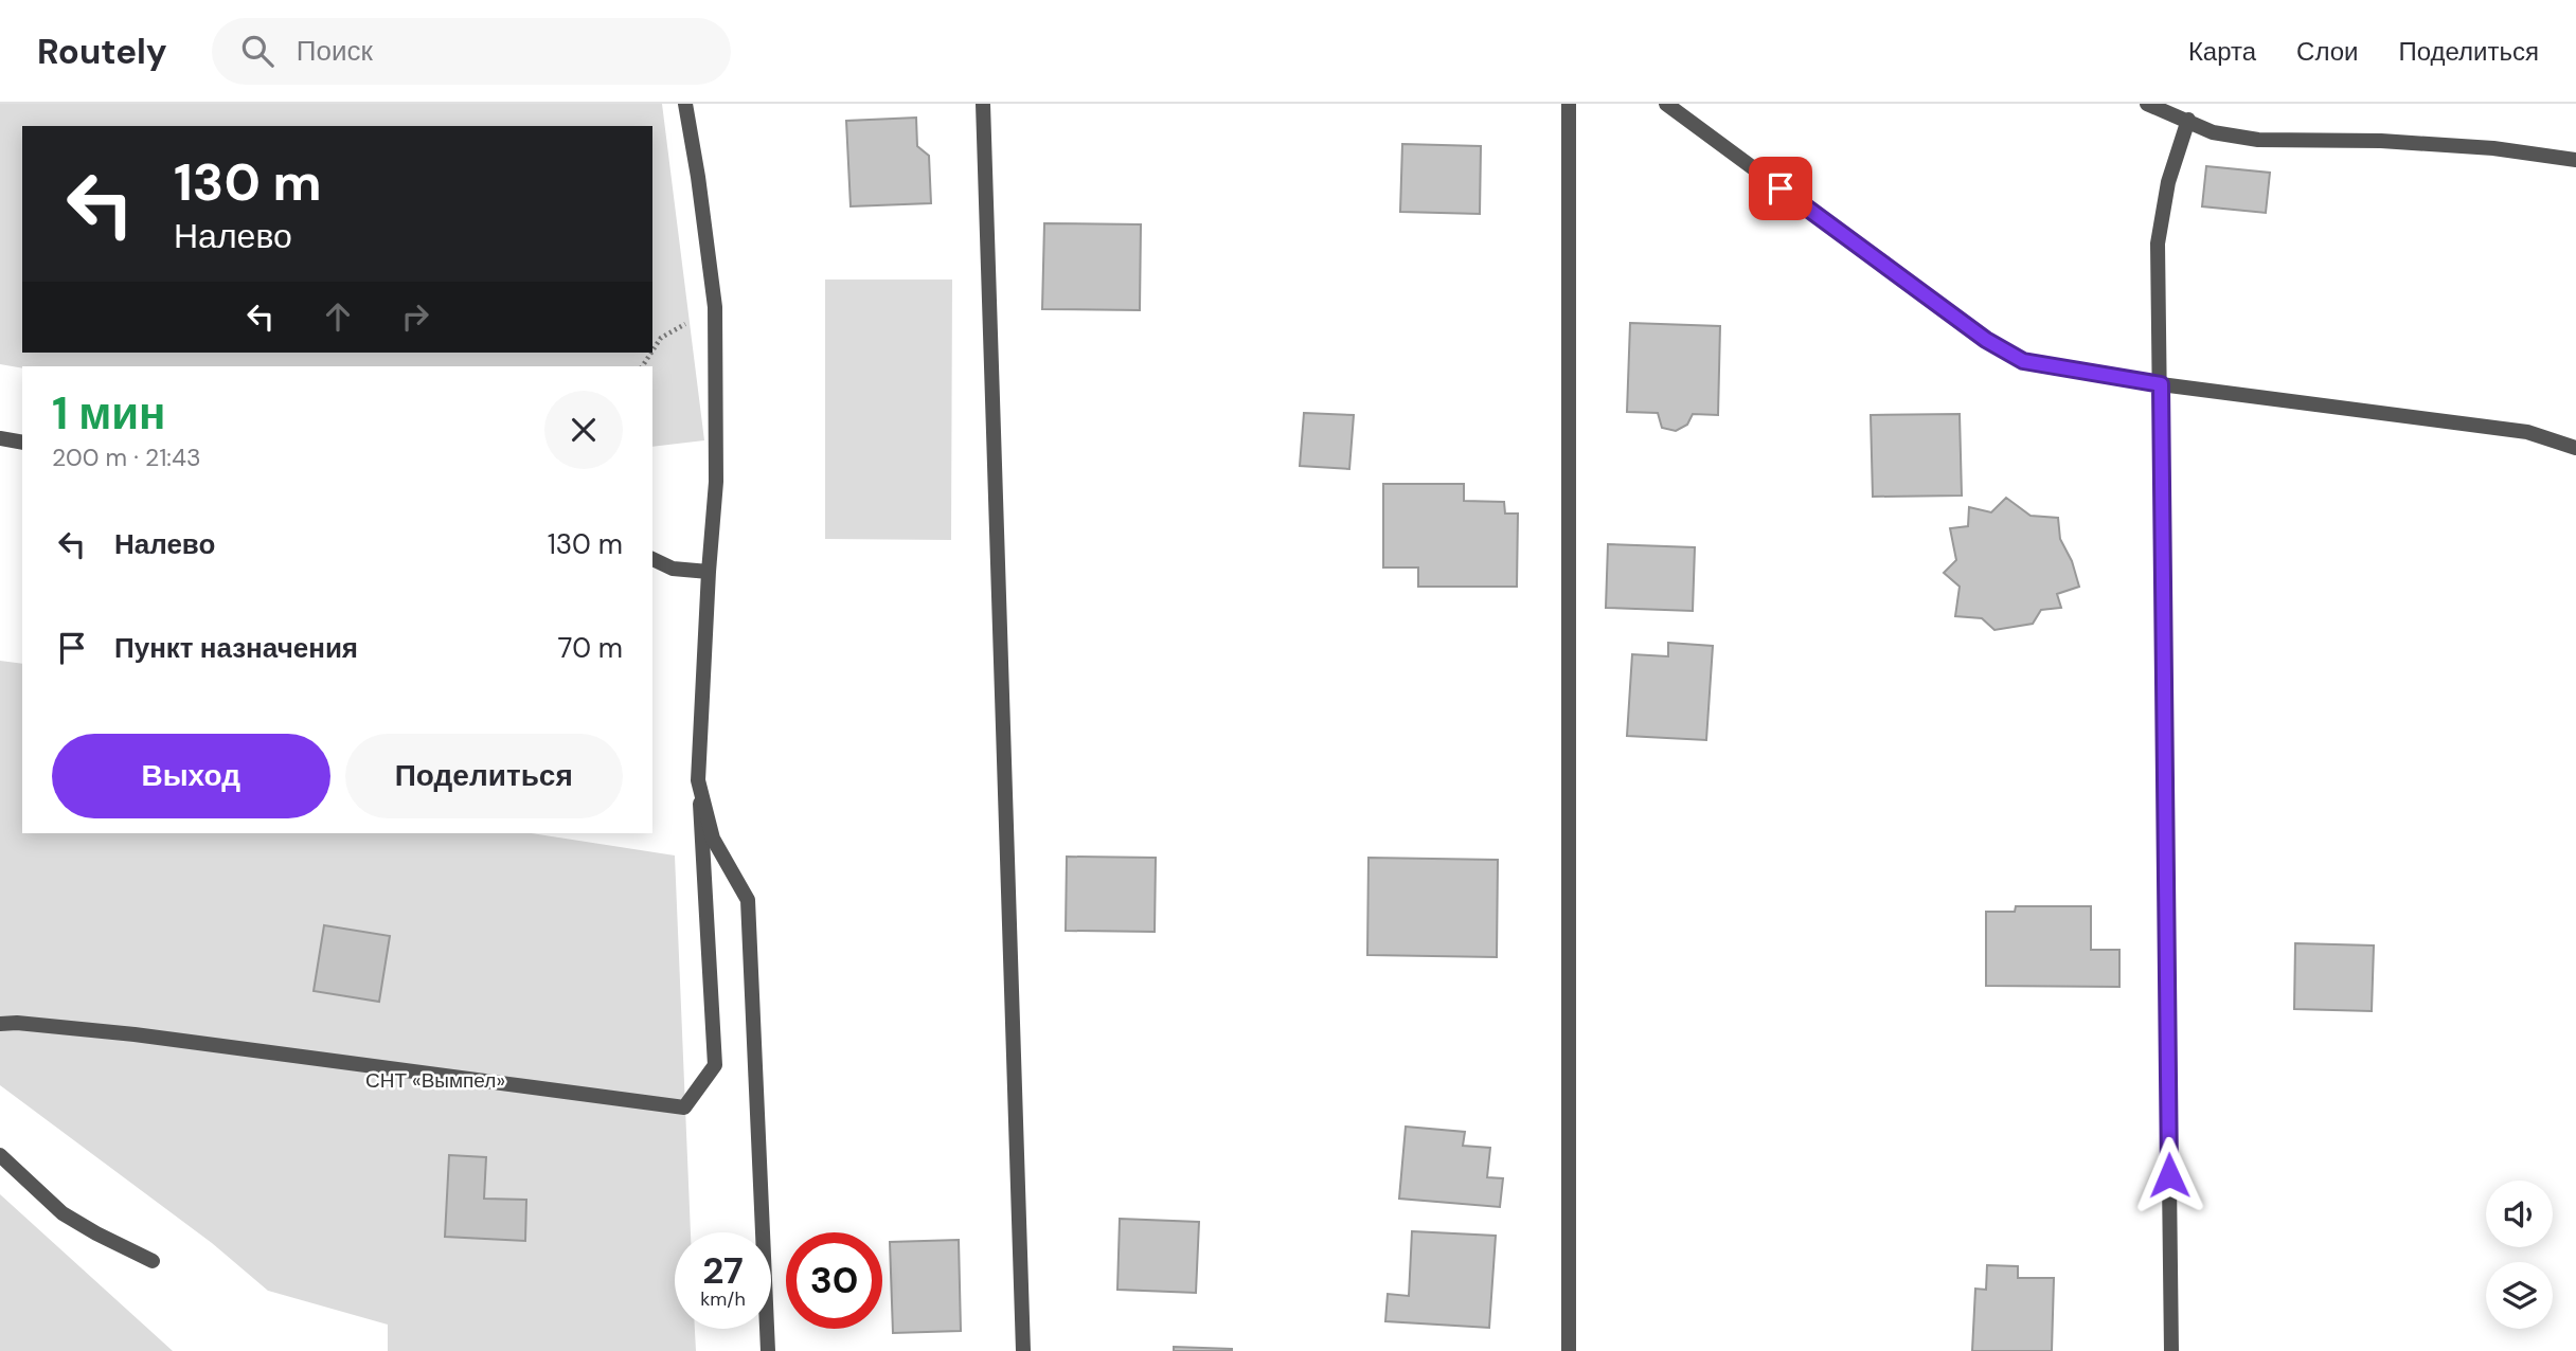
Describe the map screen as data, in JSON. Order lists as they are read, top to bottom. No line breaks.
{"parks":["СНТ «Вымпел»"],"page":{"header":"Routely","search":"Поиск","nav":["Карта","Слои","Поделиться"],"turn":["130 m","Налево"],"heading":["1 мин","200 m · 21:43"],"list":[{"name":"Налево","value":"130 m"},{"name":"Пункт назначения","value":"70 m"}],"buttons":["Выход","Поделиться"],"speed":"27 km/h","limit":"30"}}
